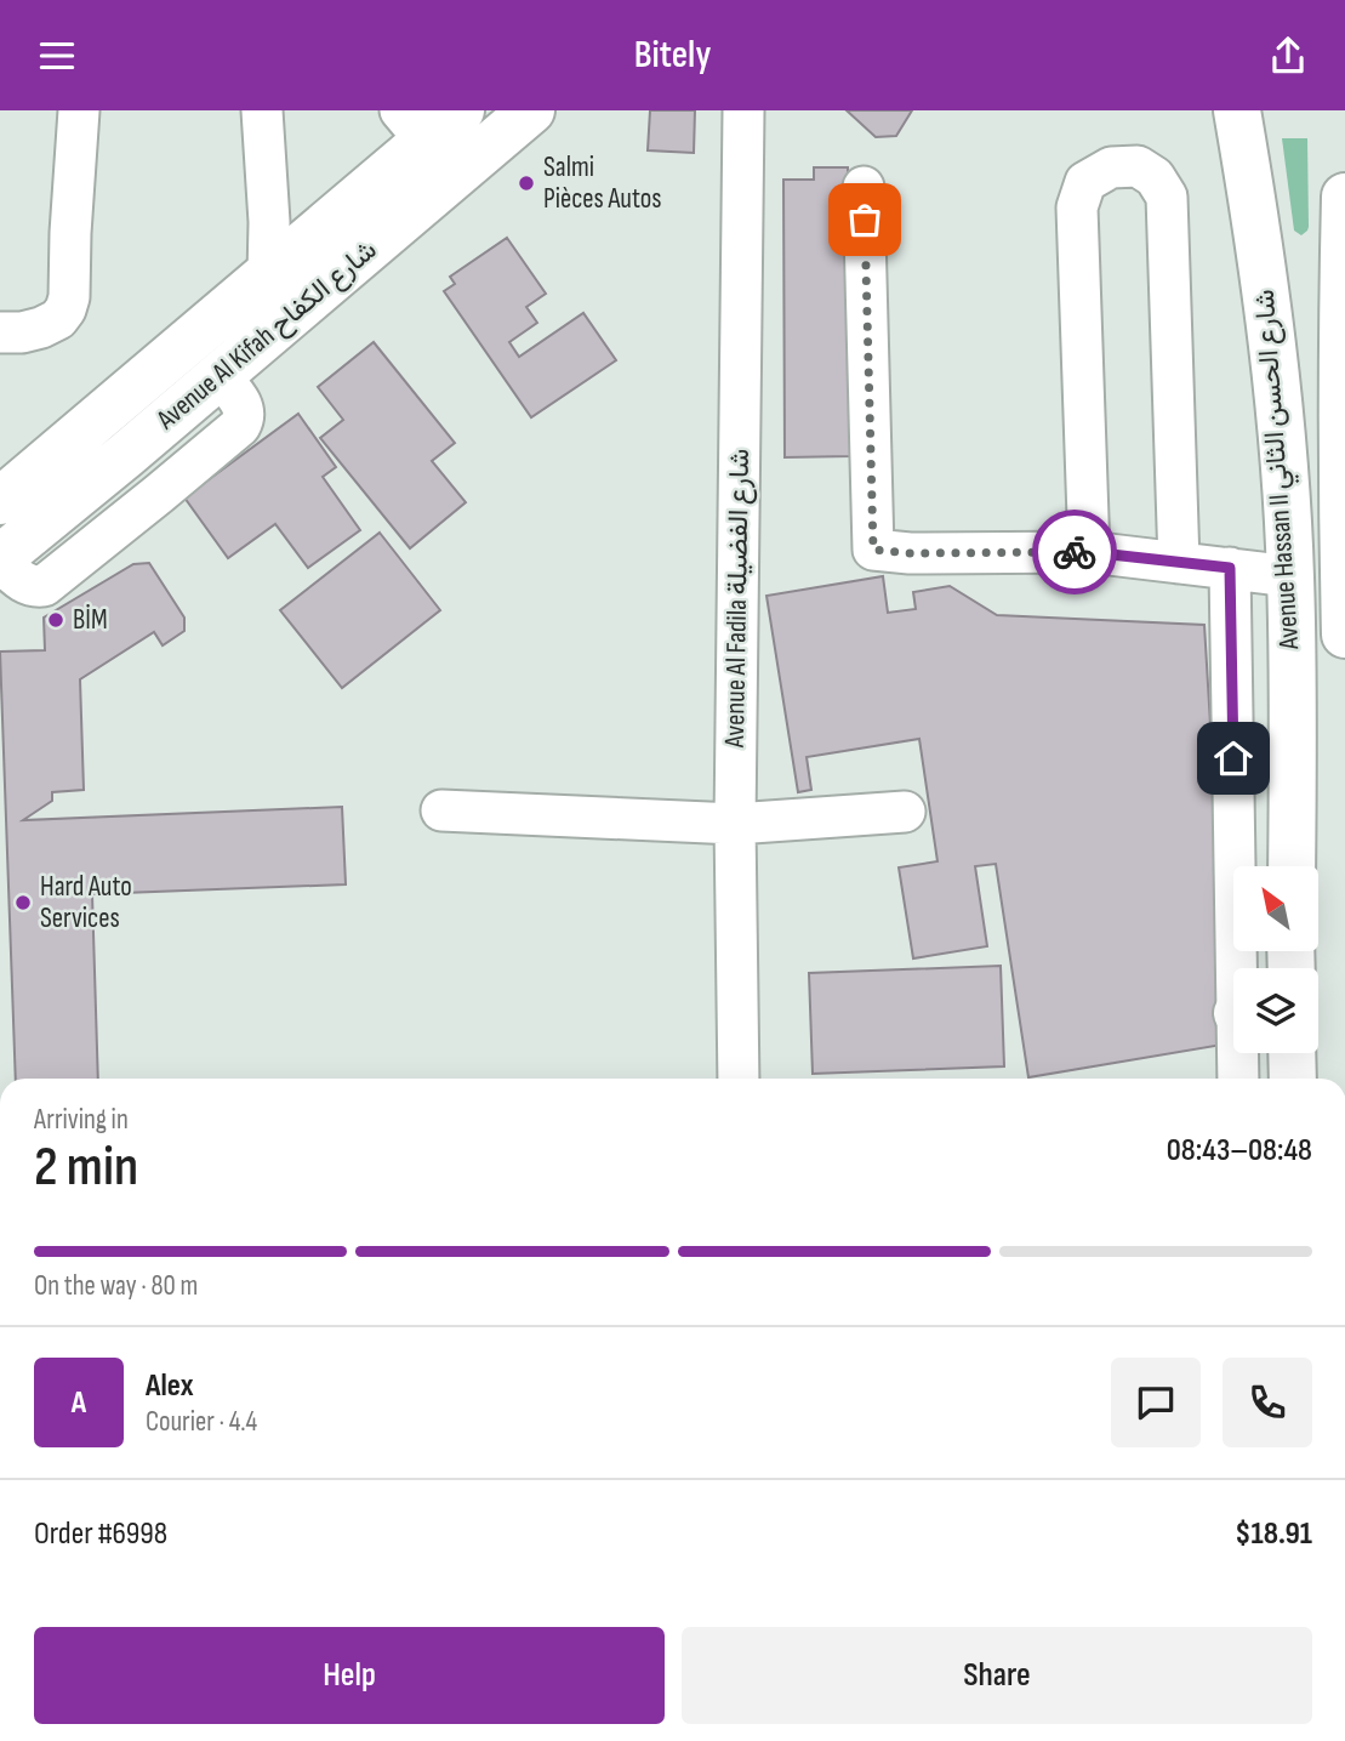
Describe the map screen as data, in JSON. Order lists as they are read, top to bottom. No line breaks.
{"streets":{"main road":["Avenue Al Kifah شارع الكفاح","Avenue Hassan II شارع الحسن الثاني"],"street":["Avenue Al Fadila شارع الفضيلة"]},"places":["Salmi Pièces Autos","BİM","Hard Auto Services"],"north":"top left","page":{"header":"Bitely","heading":["2 min","Arriving in","08:43–08:48"],"panel":["Alex","Courier · 4.4","Order #6998","$18.91"],"bar":"On the way · 80 m","round":"A","buttons":["Help","Share"]}}
